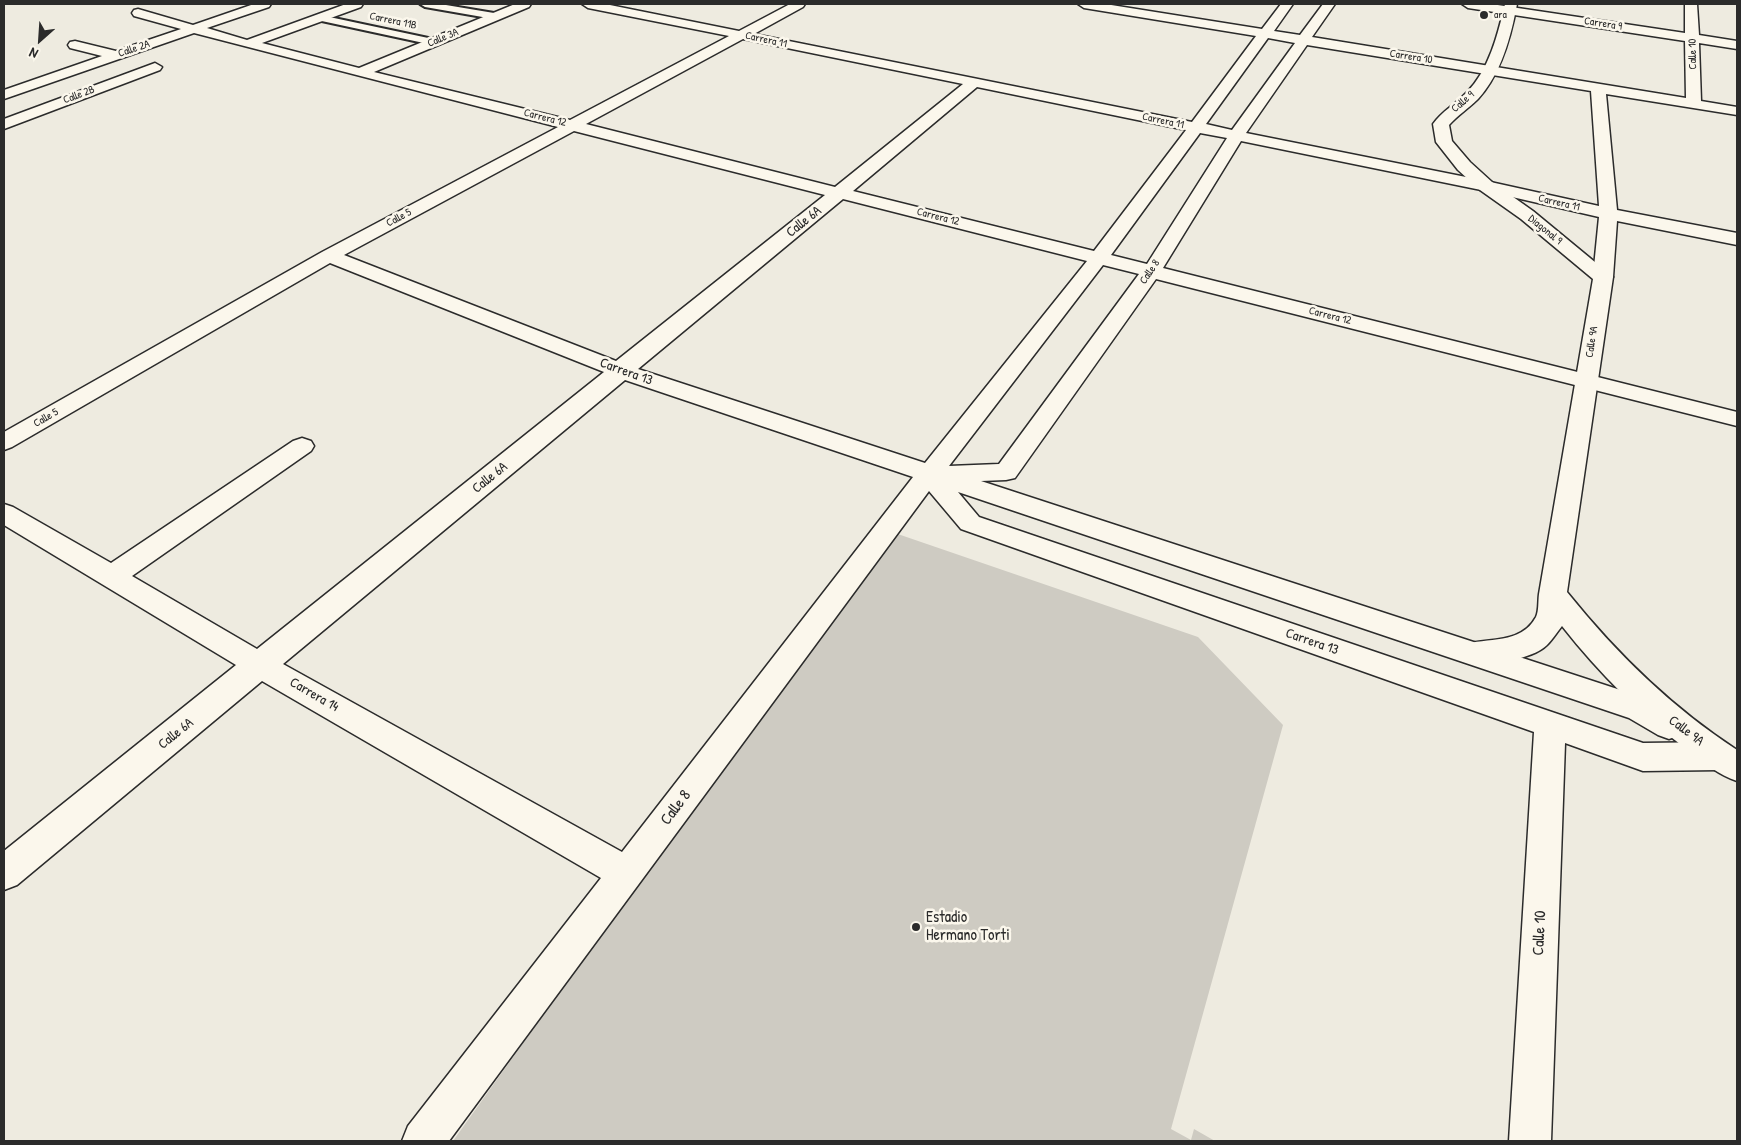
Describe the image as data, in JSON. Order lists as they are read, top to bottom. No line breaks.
{"streets":{"street":["Carrera 9","Calle 3A","Carrera 11","Calle 2A","Calle 10","Carrera 10","Calle 2B","Calle 9","Carrera 12","Calle 5","Calle 6A","Diagonal 9","Calle 8","Calle 9A","Carrera 13","Carrera 14"],"lane":["Carrera 11B"]},"crossings":[["Carrera 11B","Calle 3A"],["Carrera 9","Calle 10"],["Carrera 9","Calle 9"],["Calle 3A","Carrera 12"],["Carrera 11","Calle 9"],["Carrera 11","Calle 5"],["Carrera 11","Calle 6A"],["Carrera 11","Diagonal 9"],["Carrera 11","Calle 8"],["Carrera 11","Calle 9A"],["Calle 2A","Calle 2B"],["Calle 2A","Carrera 12"],["Calle 10","Carrera 10"],["Calle 10","Carrera 13"],["Carrera 10","Calle 9"],["Carrera 10","Calle 8"],["Carrera 10","Calle 9A"],["Calle 9","Diagonal 9"],["Carrera 12","Calle 5"],["Carrera 12","Calle 6A"],["Carrera 12","Calle 8"],["Carrera 12","Calle 9A"],["Calle 5","Carrera 13"],["Calle 6A","Carrera 13"],["Calle 6A","Carrera 14"],["Diagonal 9","Calle 9A"],["Calle 8","Carrera 13"],["Calle 8","Carrera 14"],["Calle 9A","Carrera 13"]],"places":["ara","Estadio Hermano Torti"],"north":"bottom left"}
